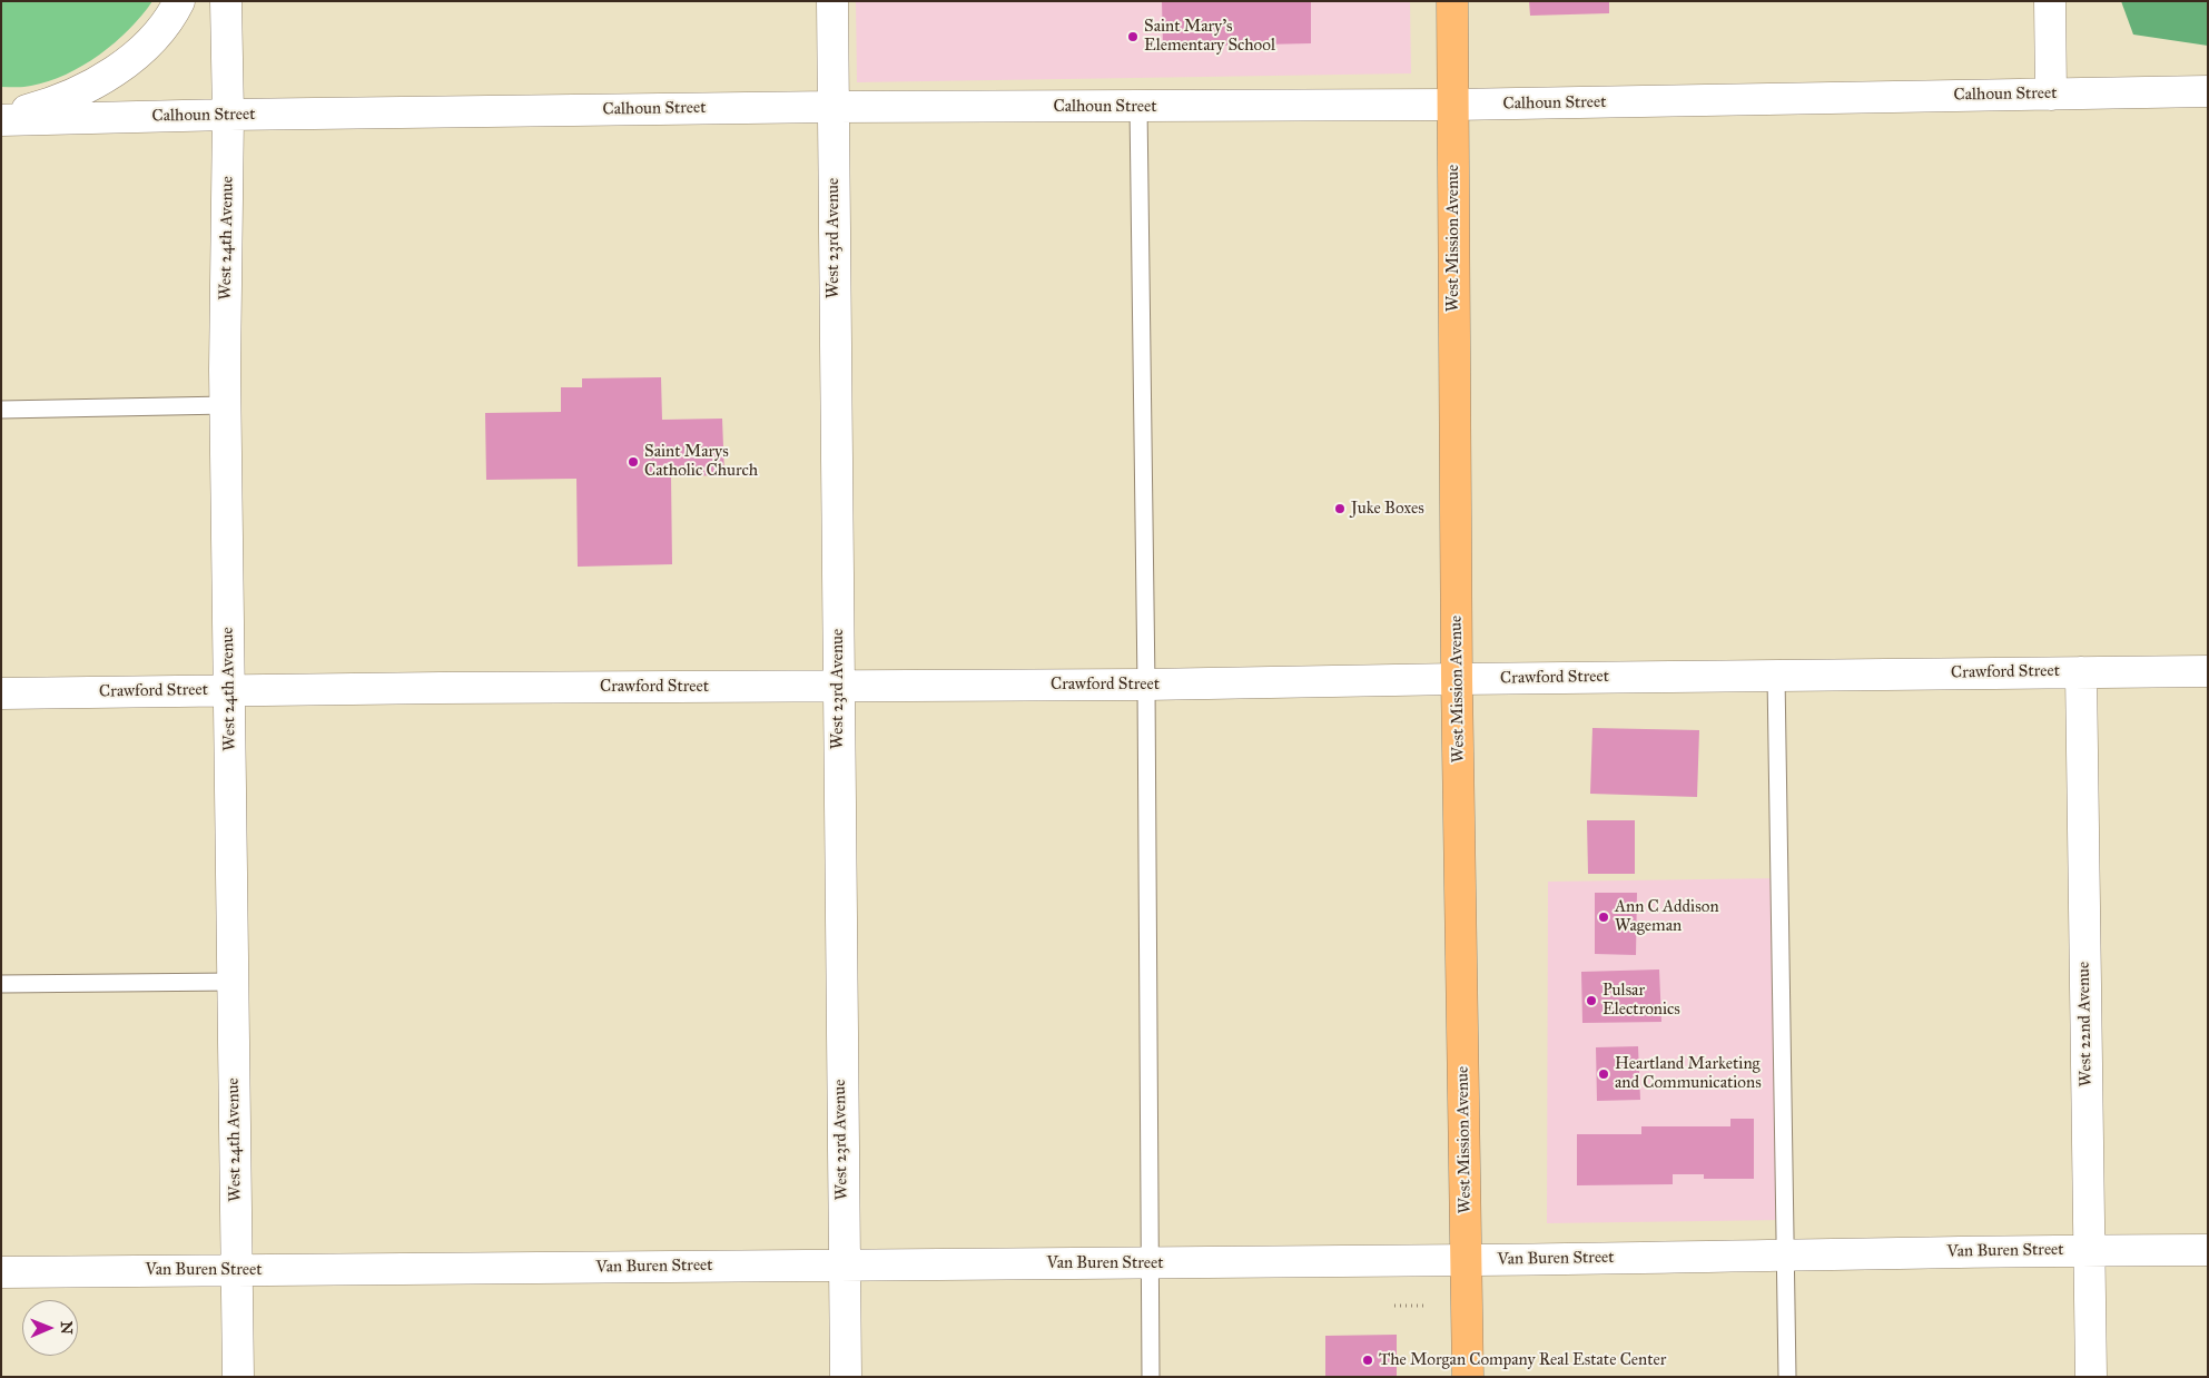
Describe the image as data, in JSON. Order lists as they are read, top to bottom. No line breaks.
{"streets":{"main road":["West Mission Avenue"],"street":["Calhoun Street","West 24th Avenue","West 23rd Avenue","Crawford Street","West 22nd Avenue","Van Buren Street"]},"crossings":[["Calhoun Street","West 24th Avenue"],["Calhoun Street","West 23rd Avenue"],["Calhoun Street","West Mission Avenue"],["West 24th Avenue","Crawford Street"],["West 24th Avenue","Van Buren Street"],["West 23rd Avenue","Crawford Street"],["West 23rd Avenue","Van Buren Street"],["West Mission Avenue","Crawford Street"],["West Mission Avenue","Van Buren Street"],["Crawford Street","West 22nd Avenue"],["West 22nd Avenue","Van Buren Street"]],"places":["Saint Mary's Elementary School","Saint Marys Catholic Church","Juke Boxes","Ann C Addison Wageman","Pulsar Electronics","Heartland Marketing and Communications","The Morgan Company Real Estate Center"],"north":"right"}
